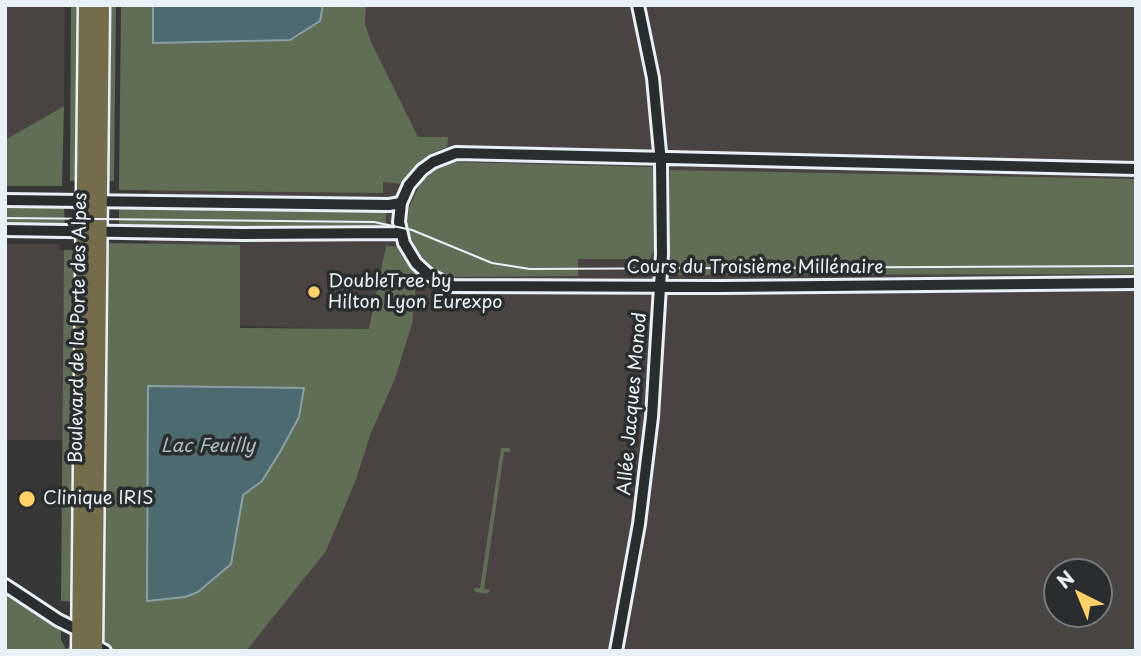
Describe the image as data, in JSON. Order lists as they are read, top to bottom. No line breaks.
{"streets":{"main road":["Boulevard de la Porte des Alpes"],"street":["Cours du Troisième Millénaire","Allée Jacques Monod"]},"crossings":[["Cours du Troisième Millénaire","Allée Jacques Monod"]],"water":["Lac Feuilly"],"places":["DoubleTree by Hilton Lyon Eurexpo","Clinique IRIS"],"north":"top left"}
